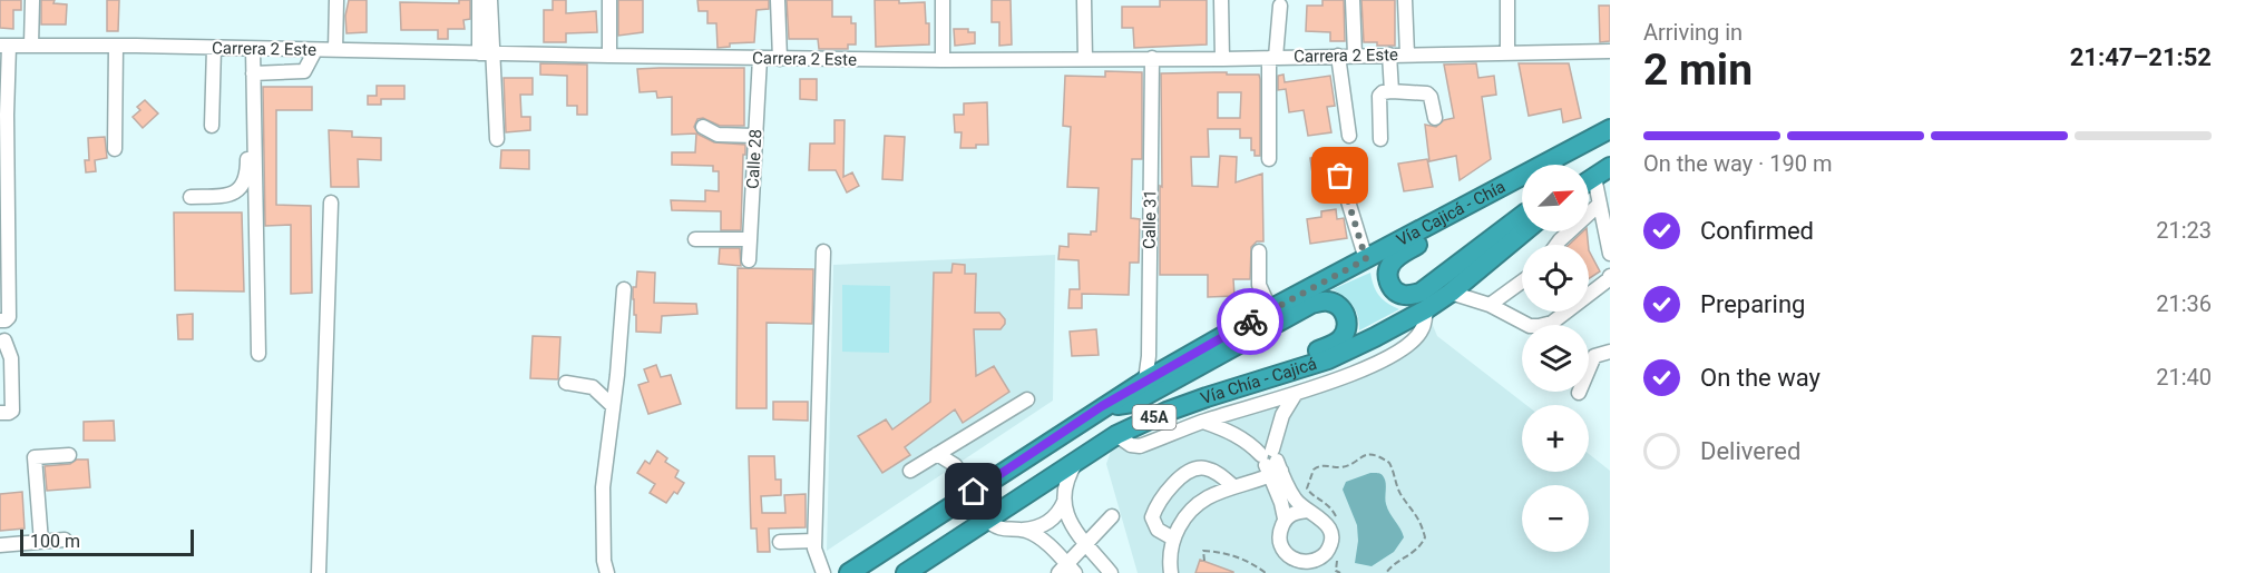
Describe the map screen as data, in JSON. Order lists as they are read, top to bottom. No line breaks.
{"streets":{"highway":["Vía Cajicá - Chía","Vía Chía - Cajicá","45A"],"street":["Carrera 2 Este","Calle 28","Calle 31"]},"crossings":[["Carrera 2 Este","Calle 28"],["Carrera 2 Este","Calle 31"],["Vía Cajicá - Chía","Calle 31"]],"scale_bar":"100 m","north":"top right","page":{"heading":["2 min","Arriving in","21:47–21:52"],"bar":"On the way · 190 m","map_buttons":["+","−"],"list":[["Confirmed","21:23"],["Preparing","21:36"],["On the way","21:40"],"Delivered"],"scale":"100 m"}}
